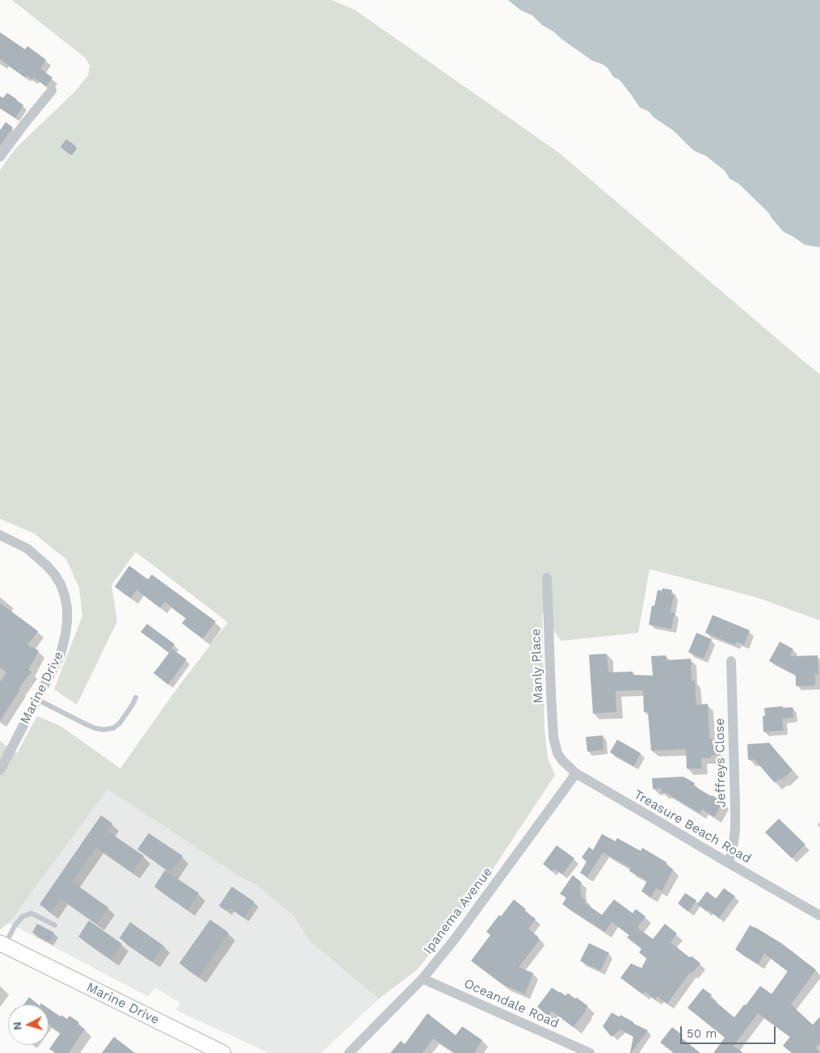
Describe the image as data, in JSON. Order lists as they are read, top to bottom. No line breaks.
{"streets":{"street":["Manly Place","Marine Drive","Jeffreys Close","Treasure Beach Road","Ipanema Avenue","Oceandale Road"]},"crossings":[["Manly Place","Treasure Beach Road"],["Jeffreys Close","Treasure Beach Road"],["Treasure Beach Road","Ipanema Avenue"],["Ipanema Avenue","Oceandale Road"]],"scale_bar":"50 m","north":"left"}
